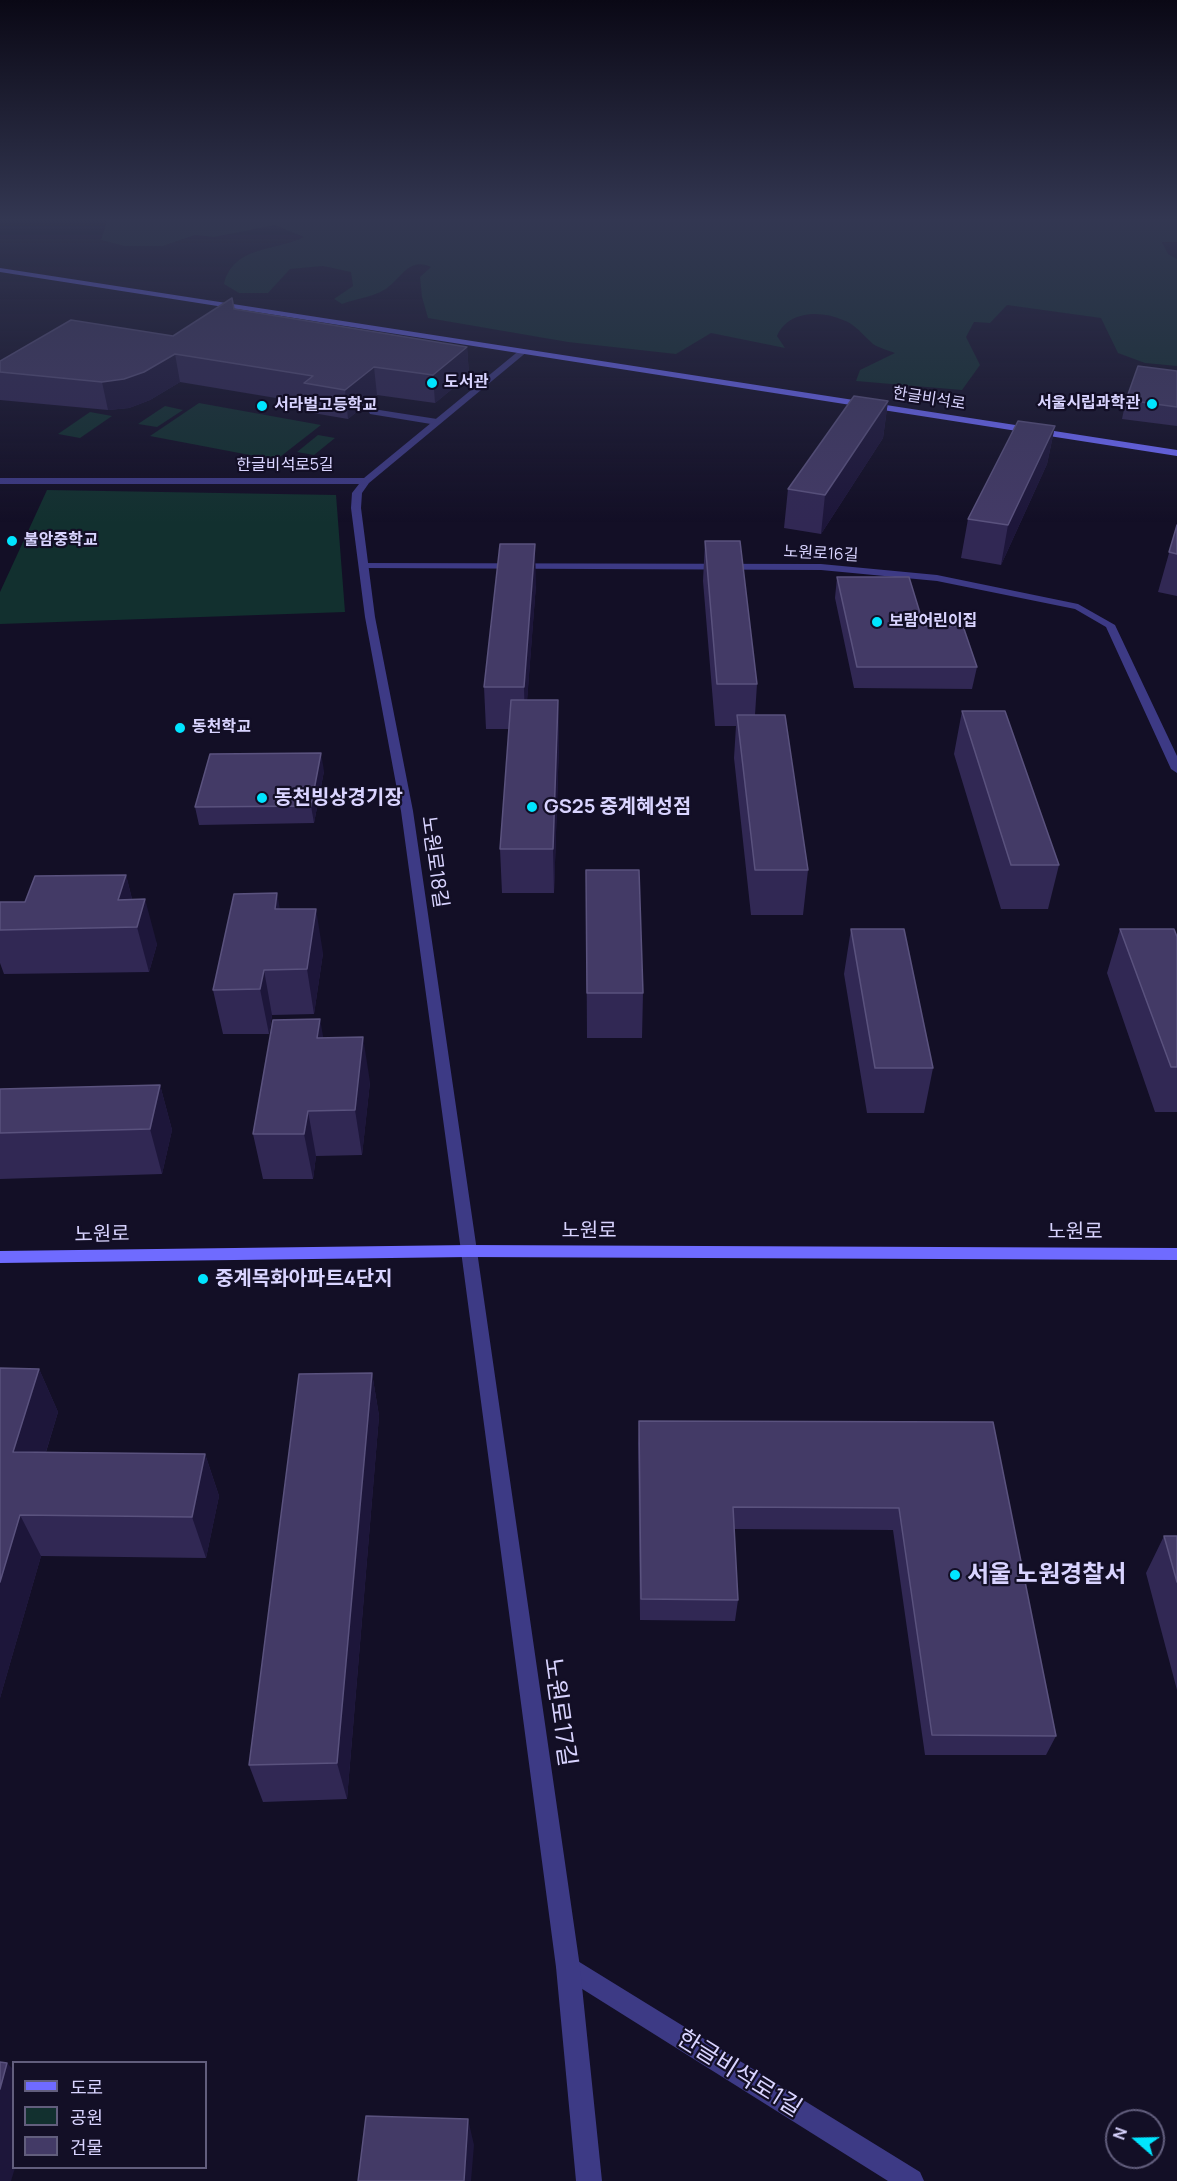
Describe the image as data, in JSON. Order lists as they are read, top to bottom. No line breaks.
{"streets":{"main road":["한글비석로","노원로"],"street":["한글비석로5길","노원로16길","노원로18길","노원로17길","한글비석로1길"]},"crossings":[["한글비석로5길","노원로18길"],["노원로16길","노원로18길"],["노원로18길","노원로"],["노원로18길","노원로17길"],["노원로","노원로17길"],["노원로17길","한글비석로1길"]],"places":["도서관","서울시립과학관","서라벌고등학교","불암중학교","보람어린이집","동천학교","동천빙상경기장","GS25 중계혜성점","중계목화아파트4단지","서울 노원경찰서"],"legend":["도로","공원","건물"],"north":"left"}
